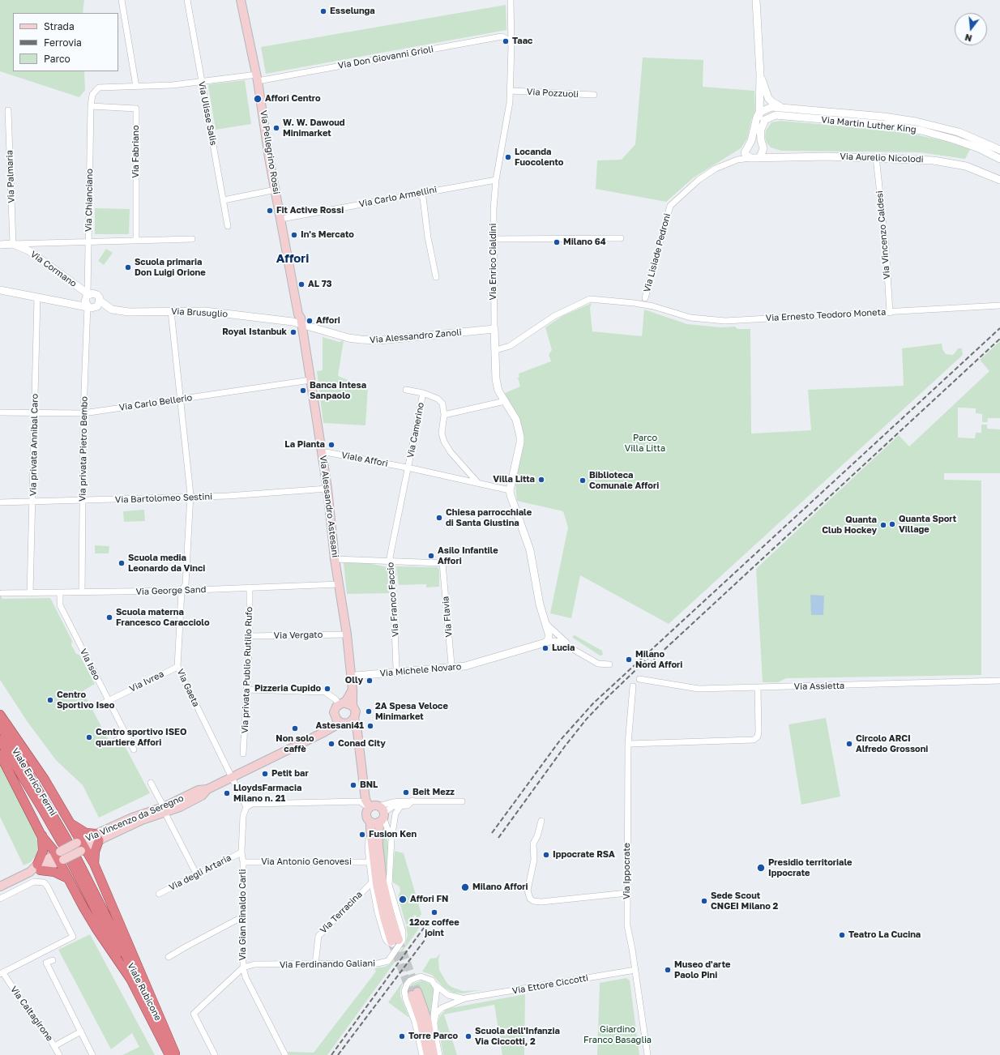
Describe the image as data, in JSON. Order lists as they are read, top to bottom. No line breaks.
{"streets":{"highway":["Viale Enrico Fermi","Viale Rubicone"],"main road":["Via Pellegrino Rossi","Via Alessandro Astesani","Via Vincenzo da Seregno"],"street":["Via Don Giovanni Grioli","Via Pozzuoli","Via Ulisse Salis","Via Martin Luther King","Via Fabriano","Via Aurelio Nicolodi","Via Palmaria","Via Carlo Armellini","Via Chianciano","Via Vincenzo Caldesi","Via Lisiade Pedroni","Via Enrico Cialdini","Via Cormano","Via Brusuglio","Via Ernesto Teodoro Moneta","Via Alessandro Zanoli","Via Carlo Bellerio","Via Camerino","Via privata Annibal Caro","Via privata Pietro Bembo","Viale Affori","Via Bartolomeo Sestini","Via George Sand","Via Franco Faccio","Via Flavia","Via Vergato","Via Iseo","Via privata Publio Rutilio Rufo","Via Michele Novaro","Via Ivrea","Via Assietta","Via Gaeta","Via Antonio Genovesi","Via Ippocrate","Via degli Artaria","Via Terracina","Via Gian Rinaldo Carli","Via Ferdinando Galiani","Via Ettore Ciccotti","Via Caltagirone"]},"crossings":[["Via Don Giovanni Grioli","Via Ulisse Salis"],["Via Don Giovanni Grioli","Via Pellegrino Rossi"],["Via Don Giovanni Grioli","Via Chianciano"],["Via Pozzuoli","Via Enrico Cialdini"],["Via Fabriano","Via Chianciano"],["Via Pellegrino Rossi","Via Carlo Armellini"],["Via Pellegrino Rossi","Via Brusuglio"],["Via Pellegrino Rossi","Via Alessandro Zanoli"],["Via Pellegrino Rossi","Via Alessandro Astesani"],["Via Aurelio Nicolodi","Via Vincenzo Caldesi"],["Via Aurelio Nicolodi","Via Lisiade Pedroni"],["Via Palmaria","Via Cormano"],["Via Carlo Armellini","Via Enrico Cialdini"],["Via Chianciano","Via Cormano"],["Via Chianciano","Via Brusuglio"],["Via Chianciano","Via privata Pietro Bembo"],["Via Vincenzo Caldesi","Via Ernesto Teodoro Moneta"],["Via Lisiade Pedroni","Via Ernesto Teodoro Moneta"],["Via Enrico Cialdini","Via Ernesto Teodoro Moneta"],["Via Enrico Cialdini","Via Alessandro Zanoli"],["Via Cormano","Via Brusuglio"],["Via Cormano","Via privata Pietro Bembo"],["Via Brusuglio","Via Alessandro Zanoli"],["Via Brusuglio","Via privata Pietro Bembo"],["Via Brusuglio","Via Alessandro Astesani"],["Via Brusuglio","Via Gaeta"],["Via Alessandro Zanoli","Via Alessandro Astesani"],["Via Carlo Bellerio","Via privata Annibal Caro"],["Via Carlo Bellerio","Via privata Pietro Bembo"],["Via Carlo Bellerio","Via Alessandro Astesani"],["Via Carlo Bellerio","Via Gaeta"],["Via Camerino","Viale Affori"],["Via Camerino","Via Franco Faccio"],["Via privata Annibal Caro","Via Bartolomeo Sestini"],["Via privata Annibal Caro","Via George Sand"],["Via privata Pietro Bembo","Via Bartolomeo Sestini"],["Via privata Pietro Bembo","Via George Sand"],["Viale Affori","Via Alessandro Astesani"],["Viale Affori","Via Franco Faccio"],["Via Bartolomeo Sestini","Via Alessandro Astesani"],["Via Bartolomeo Sestini","Via Gaeta"],["Via Alessandro Astesani","Via George Sand"],["Via Alessandro Astesani","Via Vergato"],["Via Alessandro Astesani","Via Michele Novaro"],["Via Alessandro Astesani","Via Vincenzo da Seregno"],["Via George Sand","Via Iseo"],["Via George Sand","Via privata Publio Rutilio Rufo"],["Via George Sand","Via Gaeta"],["Via Franco Faccio","Via Flavia"],["Via Franco Faccio","Via Michele Novaro"],["Via Flavia","Via Michele Novaro"],["Via Vergato","Via privata Publio Rutilio Rufo"],["Via Iseo","Via Ivrea"],["Via Ivrea","Via Gaeta"],["Via Gaeta","Via Vincenzo da Seregno"],["Via Antonio Genovesi","Via Gian Rinaldo Carli"],["Via Ippocrate","Via Ettore Ciccotti"],["Via degli Artaria","Via Gian Rinaldo Carli"],["Via Terracina","Via Ferdinando Galiani"],["Via Gian Rinaldo Carli","Via Ferdinando Galiani"]],"districts":["Affori"],"parks":["Parco Villa Litta","Giardino Franco Basaglia"],"places":["Esselunga","Taac","Affori Centro","W. W. Dawoud Minimarket","Locanda Fuocolento","Fit Active Rossi","In's Mercato","Milano 64","Scuola primaria Don Luigi Orione","AL 73","Affori","Royal Istanbuk","Banca Intesa Sanpaolo","La Pianta","Villa Litta","Biblioteca Comunale Affori","Chiesa parrocchiale di Santa Giustina","Quanta Sport Village","Quanta Club Hockey","Asilo Infantile Affori","Scuola media Leonardo da Vinci","Scuola materna Francesco Caracciolo","Lucia","Milano Nord Affori","Olly","Pizzeria Cupido","Centro Sportivo Iseo","2A Spesa Veloce Minimarket","Astesani41","Non solo caffè","Centro sportivo ISEO quartiere Affori","Conad City","Circolo ARCI Alfredo Grossoni","Petit bar","BNL","Beit Mezz","LloydsFarmacia Milano n. 21","Fusion Ken","Ippocrate RSA","Presidio territoriale Ippocrate","Milano Affori","Affori FN","Sede Scout CNGEI Milano 2","12oz coffee joint","Teatro La Cucina","Museo d'arte Paolo Pini","Torre Parco","Scuola dell'Infanzia Via Ciccotti, 2"],"legend":["Strada","Ferrovia","Parco"],"north":"bottom"}
